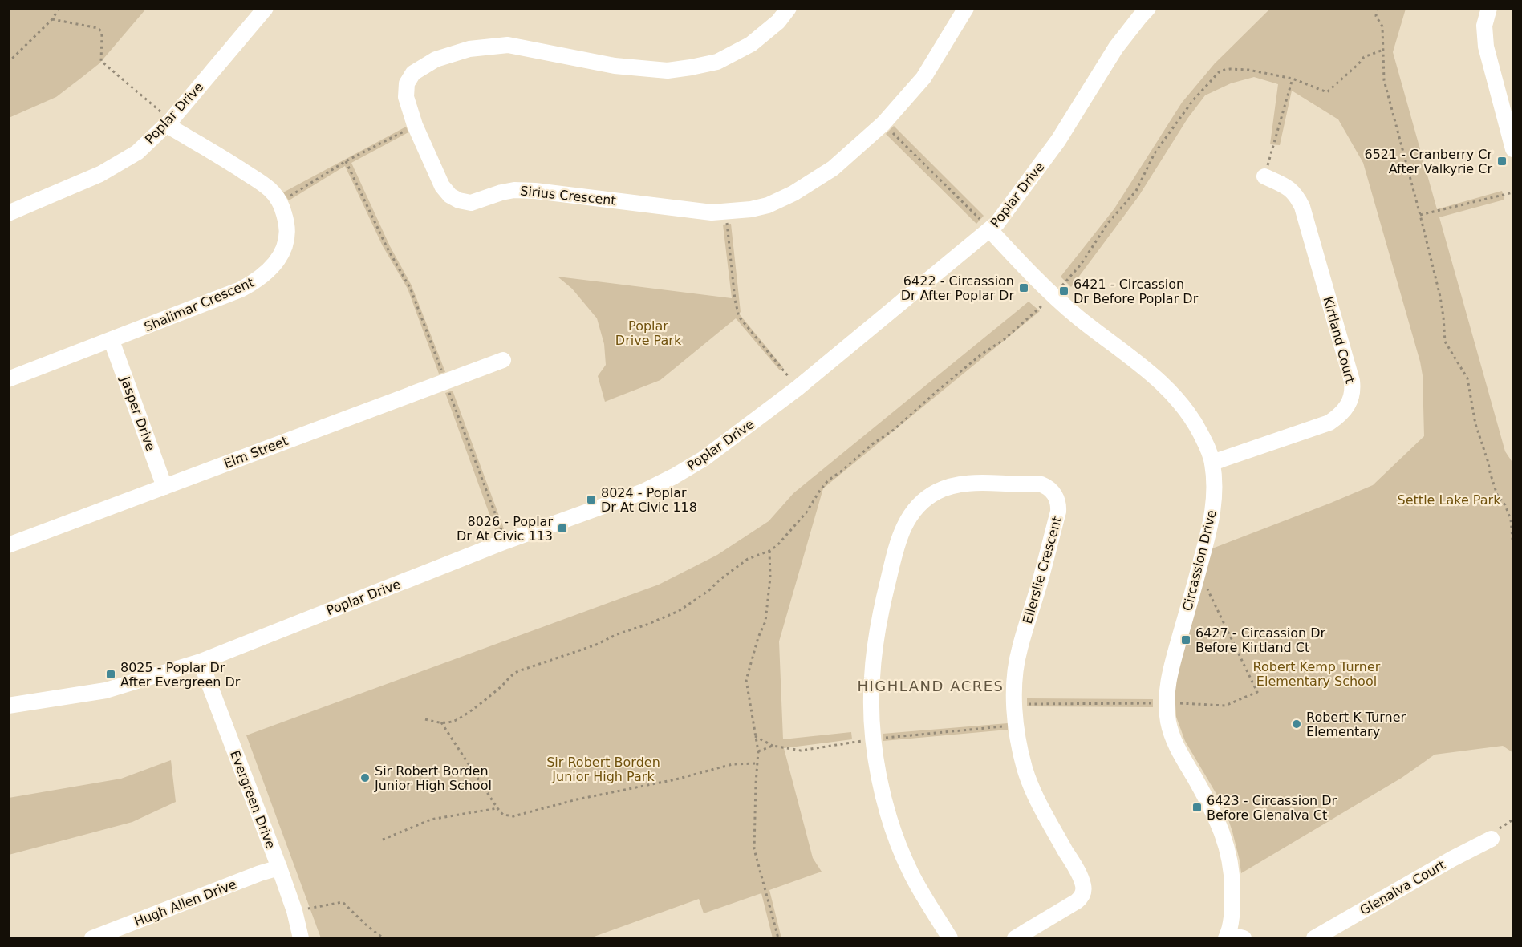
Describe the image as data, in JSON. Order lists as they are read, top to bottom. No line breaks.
{"streets":{"street":["Poplar Drive","Sirius Crescent","Shalimar Crescent","Kirtland Court","Jasper Drive","Elm Street","Circassion Drive","Ellerslie Crescent","Evergreen Drive","Glenalva Court","Hugh Allen Drive"]},"crossings":[["Poplar Drive","Shalimar Crescent"],["Poplar Drive","Circassion Drive"],["Poplar Drive","Evergreen Drive"],["Shalimar Crescent","Jasper Drive"],["Kirtland Court","Circassion Drive"],["Jasper Drive","Elm Street"],["Evergreen Drive","Hugh Allen Drive"]],"districts":["HIGHLAND ACRES"],"parks":["Poplar Drive Park","Settle Lake Park","Robert Kemp Turner Elementary School","Sir Robert Borden Junior High Park"],"places":{"transit":["6521 - Cranberry Cr After Valkyrie Cr","6422 - Circassion Dr After Poplar Dr","6421 - Circassion Dr Before Poplar Dr","8024 - Poplar Dr At Civic 118","8026 - Poplar Dr At Civic 113","6427 - Circassion Dr Before Kirtland Ct","8025 - Poplar Dr After Evergreen Dr","6423 - Circassion Dr Before Glenalva Ct"],"other":["Robert K Turner Elementary","Sir Robert Borden Junior High School"]}}
